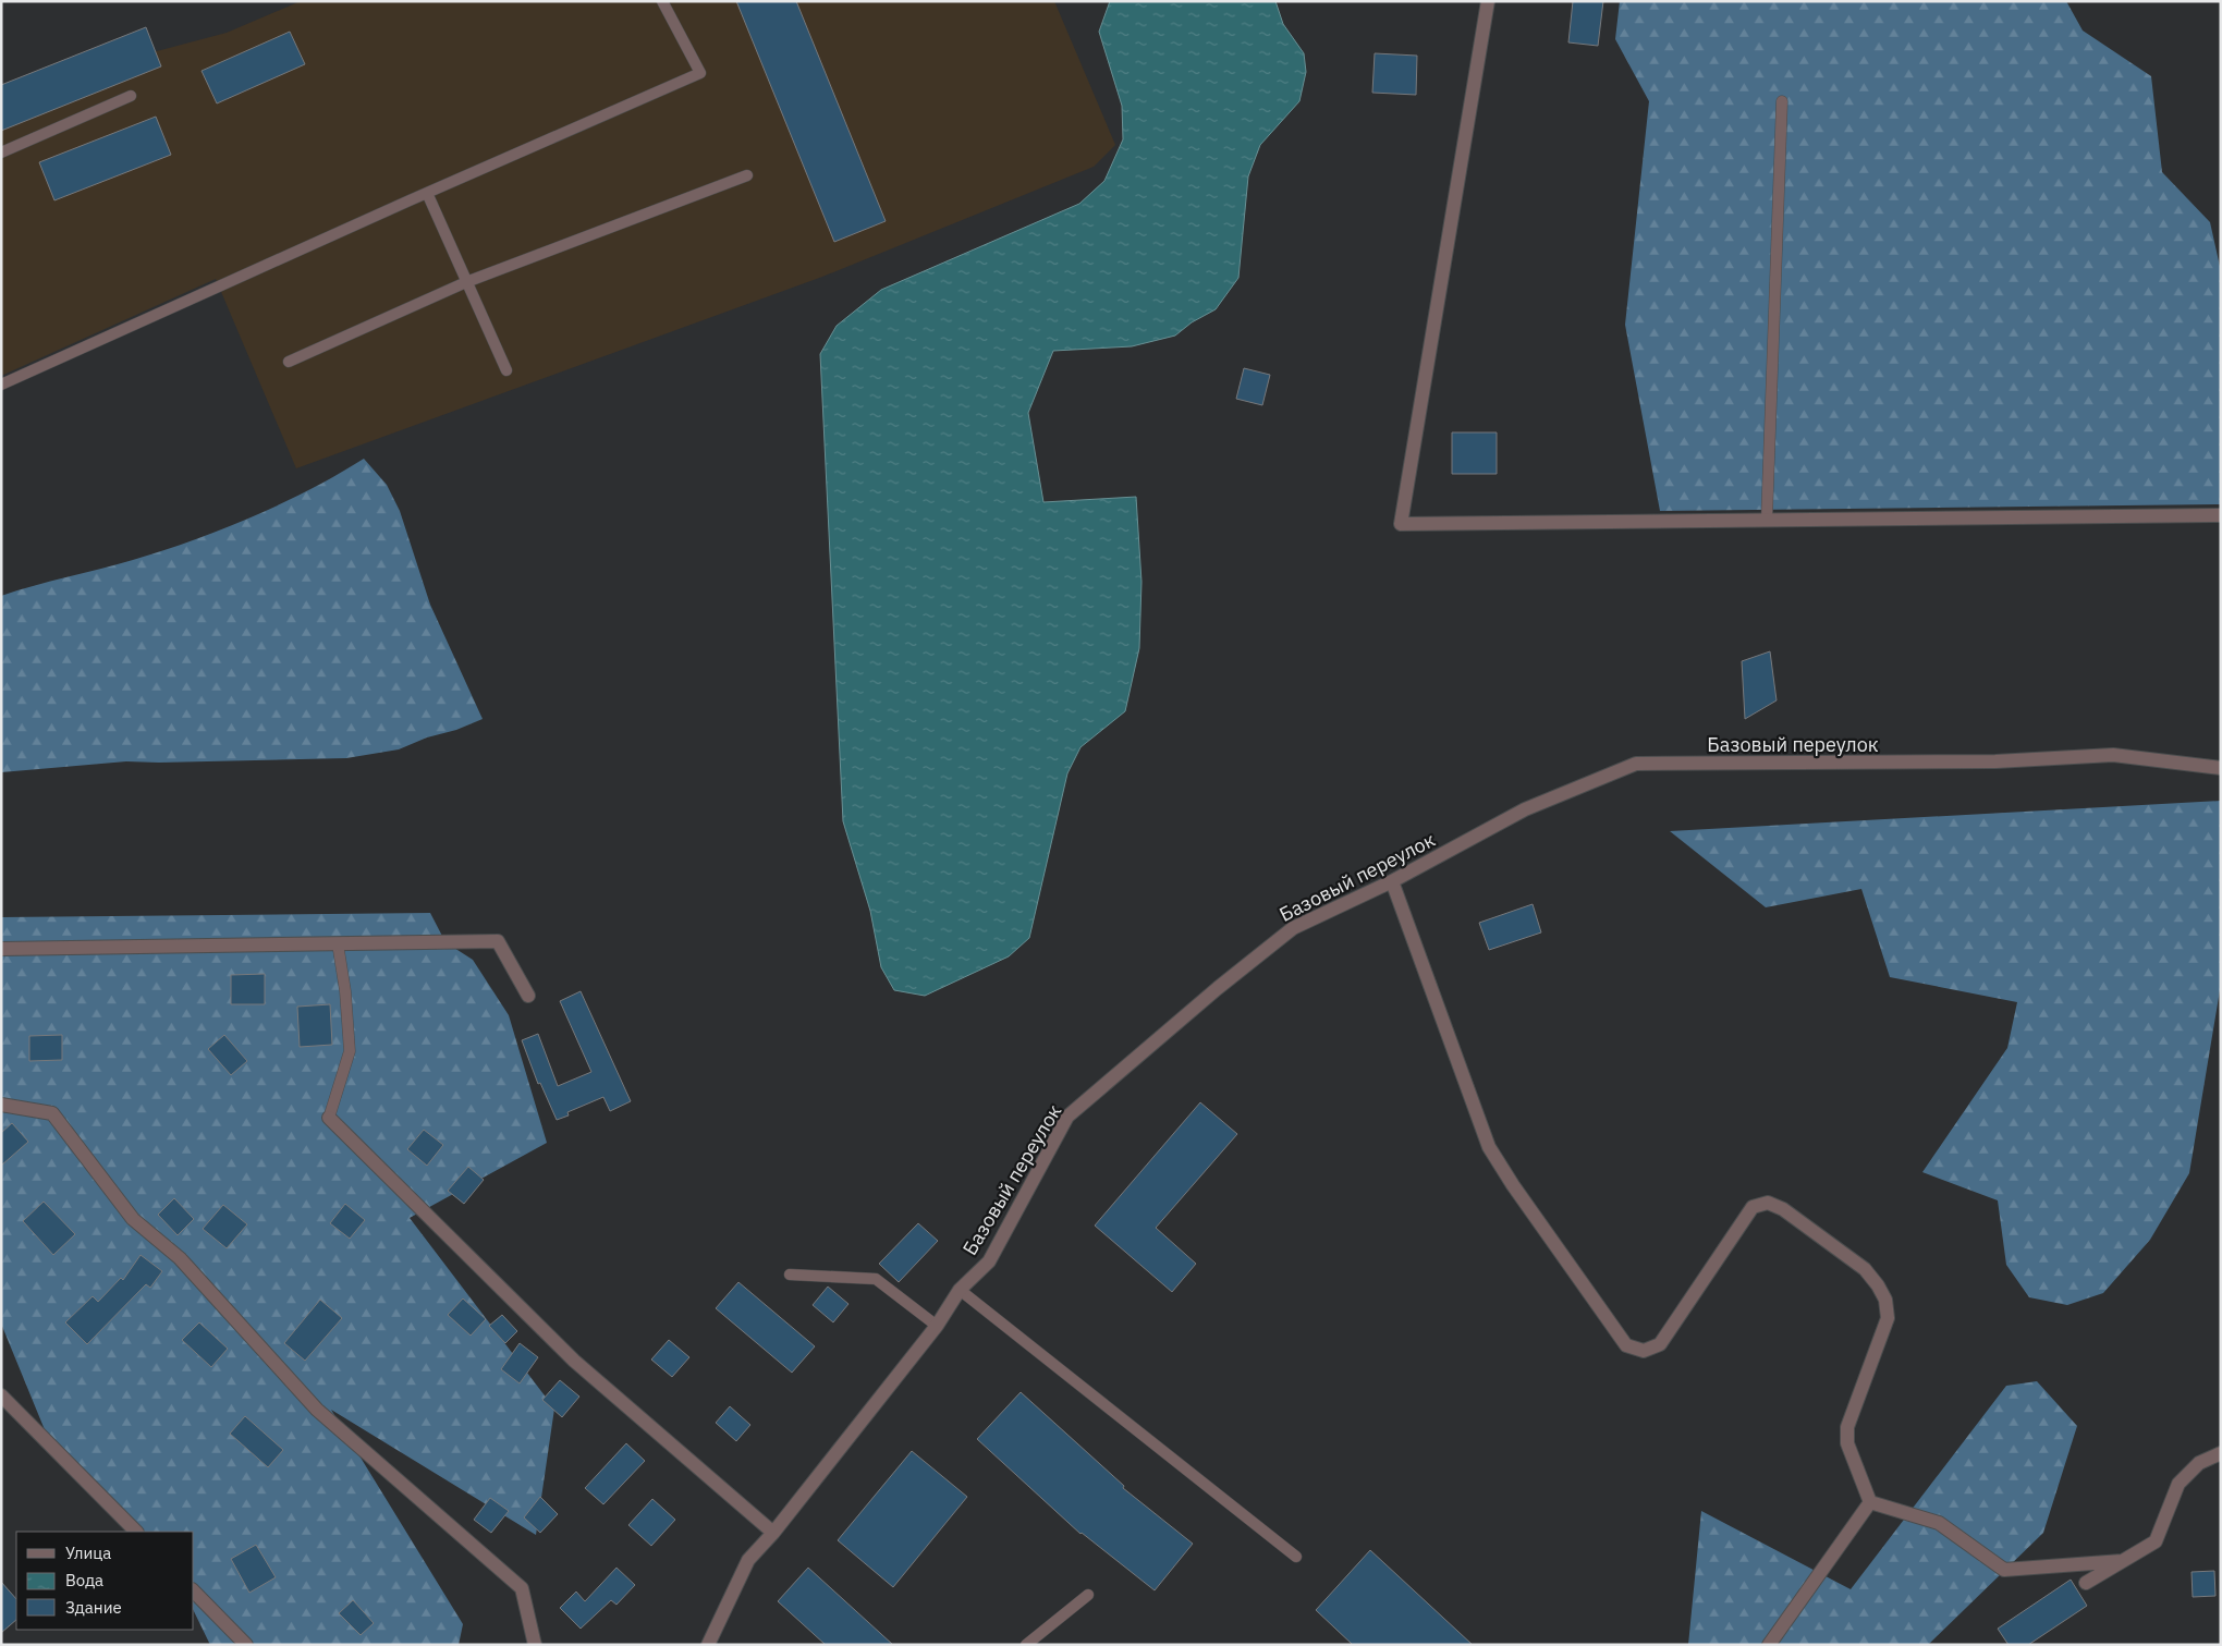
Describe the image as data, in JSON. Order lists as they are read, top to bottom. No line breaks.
{"streets":{"street":["Базовый переулок"]},"legend":["Улица","Вода","Здание"]}
